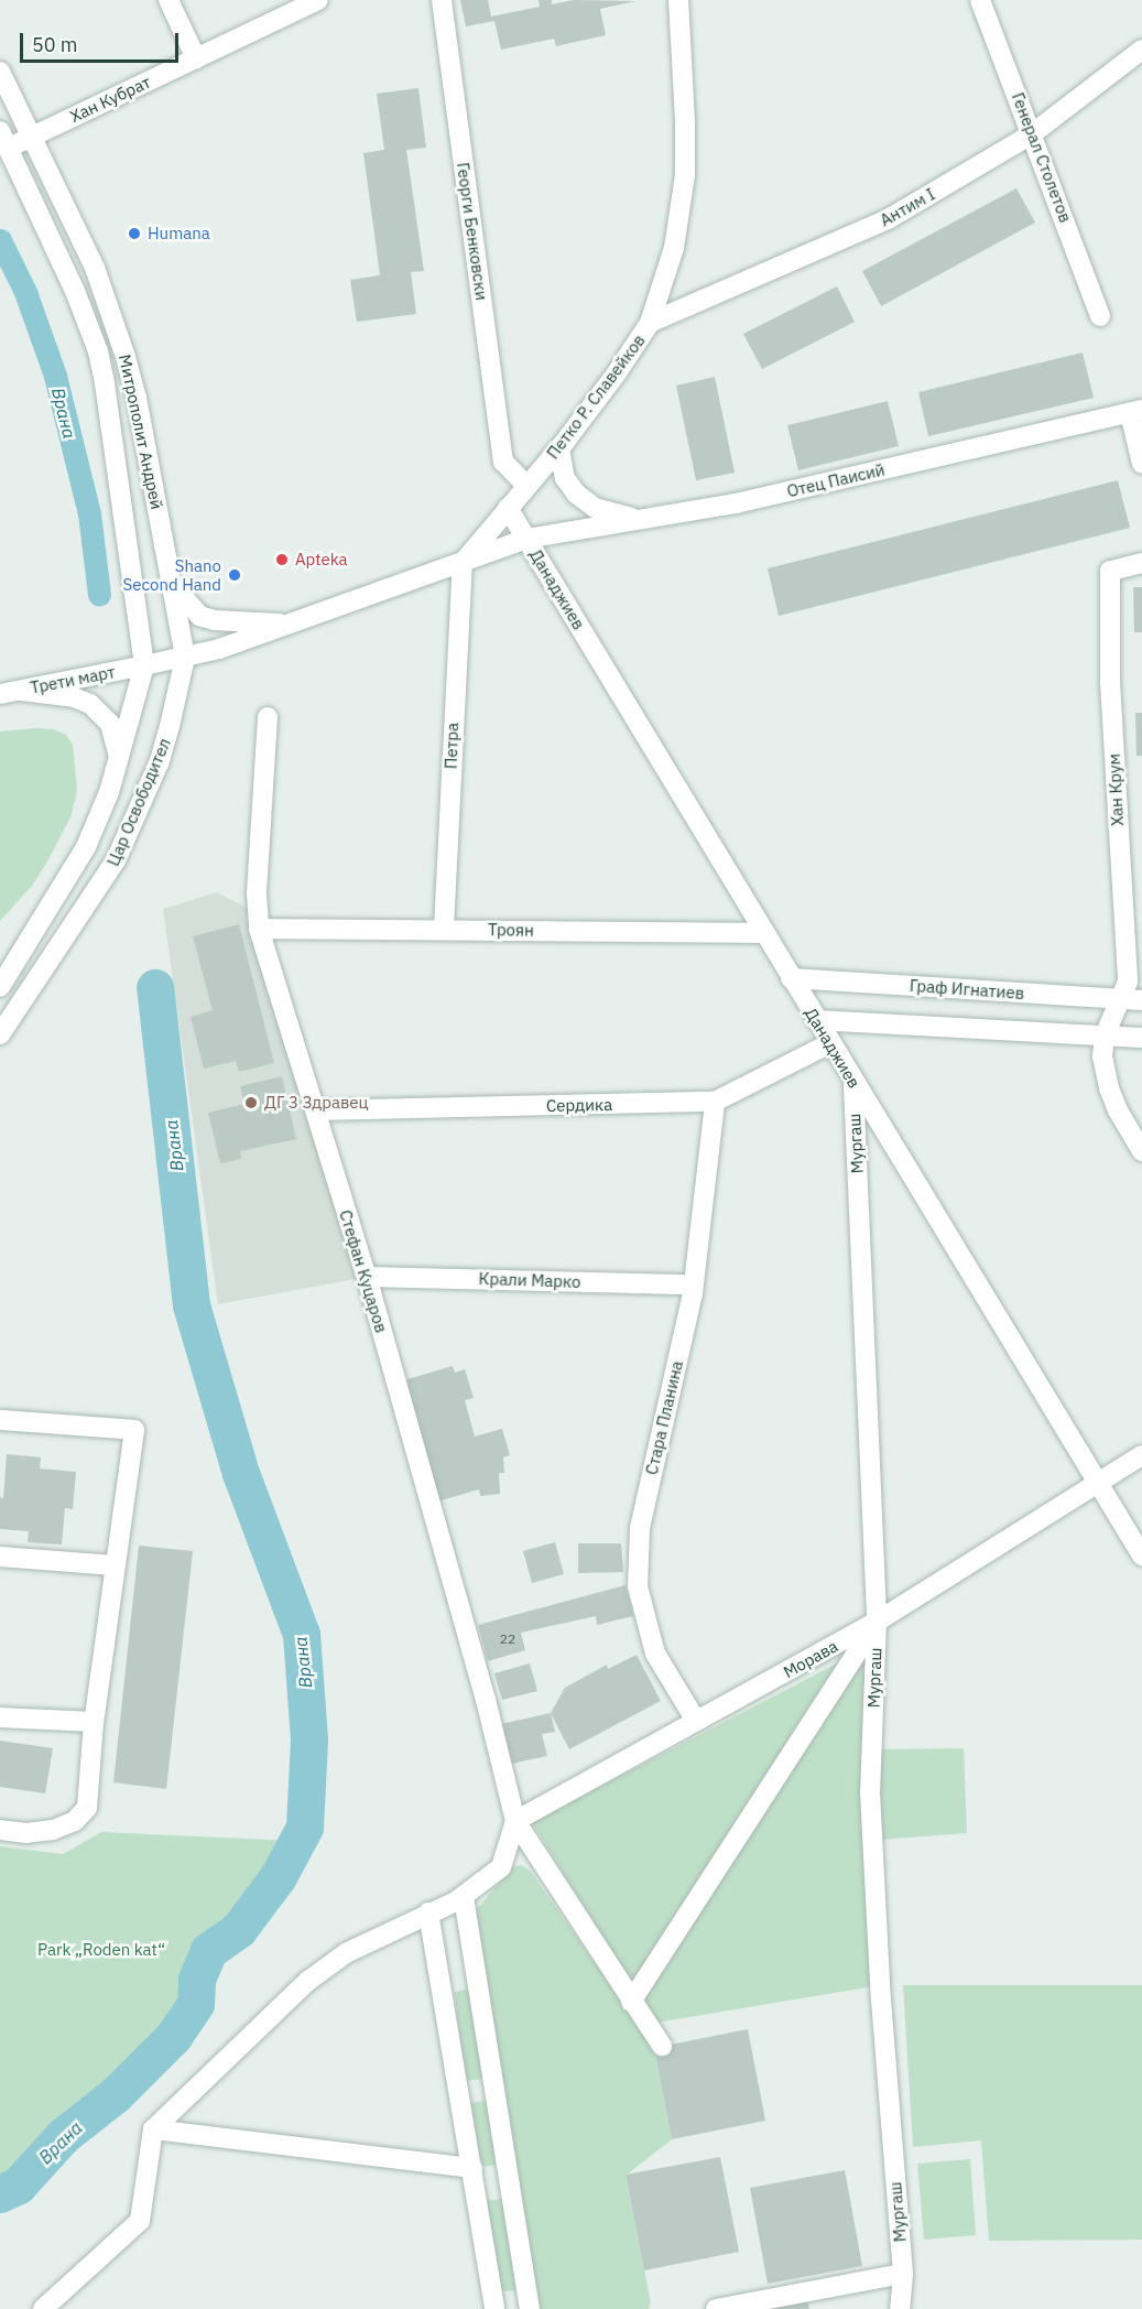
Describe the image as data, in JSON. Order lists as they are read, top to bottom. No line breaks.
{"streets":{"street":["Хан Кубрат","Генерал Столетов","Антим I","Георги Бенковски","Петко Р. Славейков","Митрополит Андрей","Отец Паисий","Данаджиев","Трети март","Петра","Хан Крум","Цар Освободител","Троян","Граф Игнатиев","Сердика","Мургаш","Стефан Куцаров","Крали Марко","Стара Планина","Морава"]},"crossings":[["Хан Кубрат","Митрополит Андрей"],["Генерал Столетов","Антим I"],["Антим I","Петко Р. Славейков"],["Георги Бенковски","Петко Р. Славейков"],["Петко Р. Славейков","Петра"],["Митрополит Андрей","Трети март"],["Митрополит Андрей","Цар Освободител"],["Отец Паисий","Данаджиев"],["Данаджиев","Троян"],["Данаджиев","Граф Игнатиев"],["Данаджиев","Сердика"],["Данаджиев","Мургаш"],["Данаджиев","Морава"],["Трети март","Цар Освободител"],["Петра","Троян"],["Хан Крум","Граф Игнатиев"],["Троян","Стефан Куцаров"],["Сердика","Стефан Куцаров"],["Сердика","Стара Планина"],["Мургаш","Морава"],["Стефан Куцаров","Крали Марко"],["Стефан Куцаров","Морава"],["Крали Марко","Стара Планина"],["Стара Планина","Морава"]],"water":["Врана"],"parks":["Park „Roden kat“"],"places":["Humana","Apteka","Shano Second Hand","ДГ 3 Здравец"],"house_numbers":["22"],"scale_bar":"50 m"}
